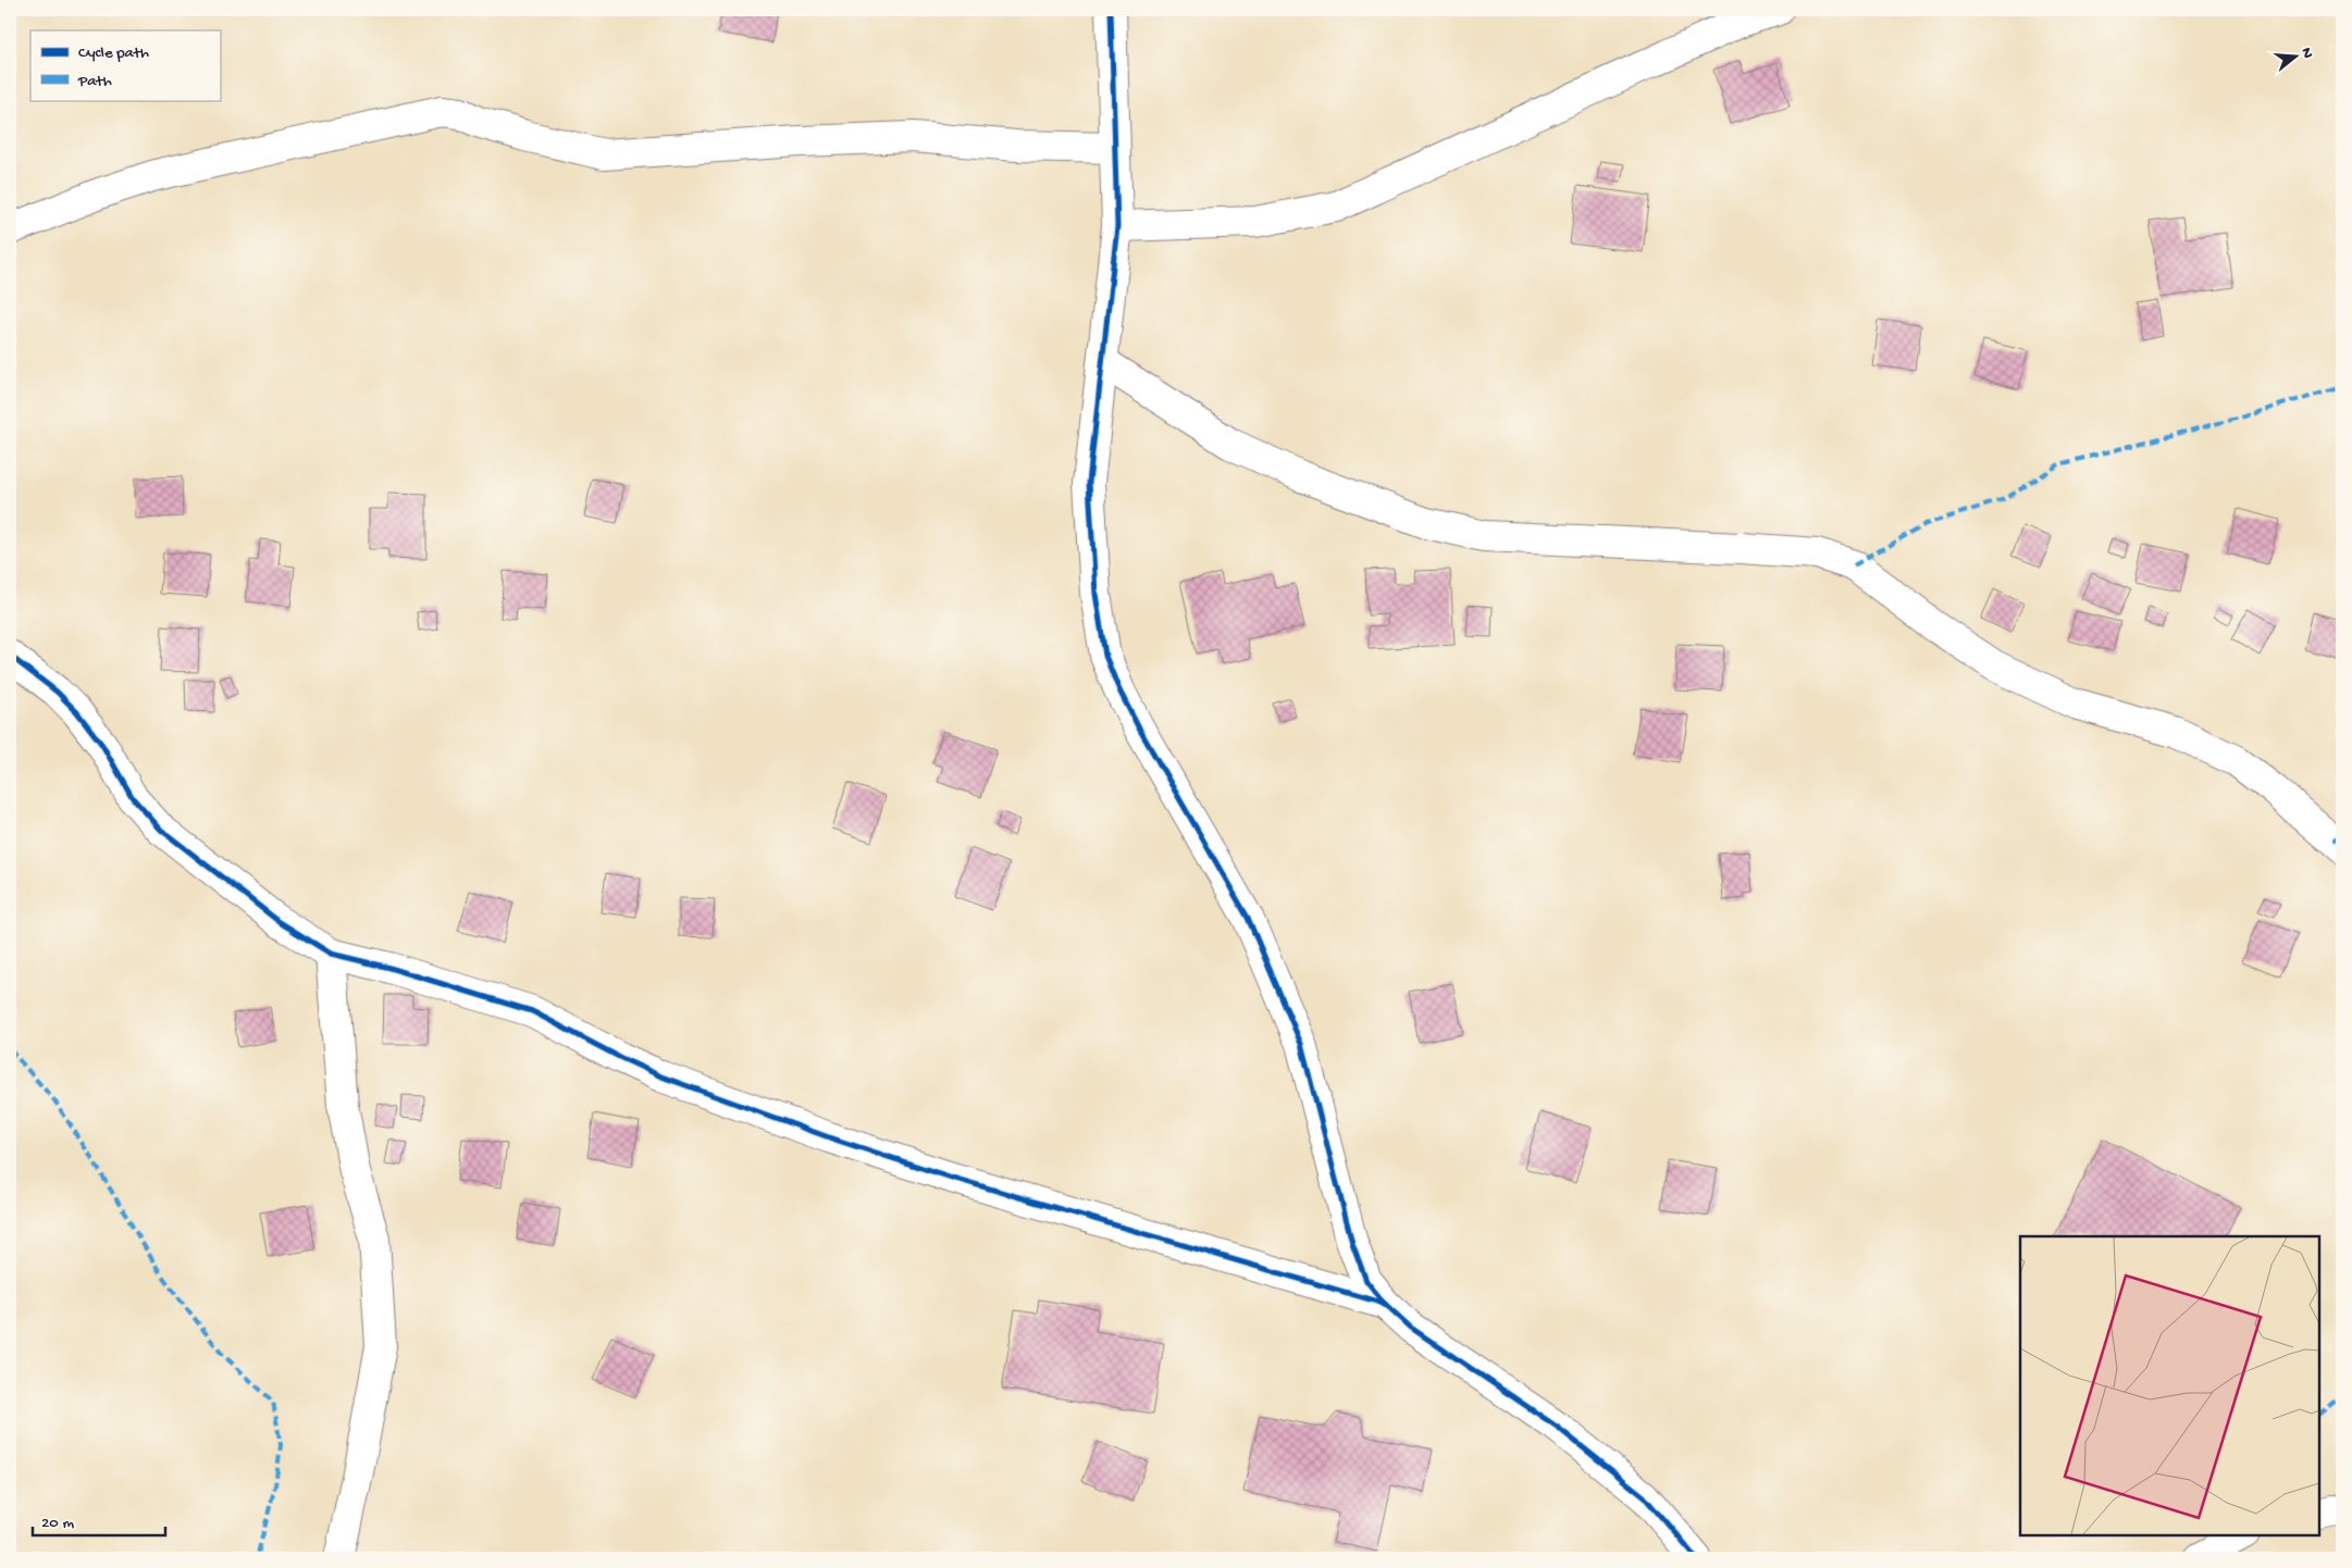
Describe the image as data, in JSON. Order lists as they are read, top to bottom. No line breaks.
{"legend":["Cycle path","Path"],"scale_bar":"20 m","north":"right"}
